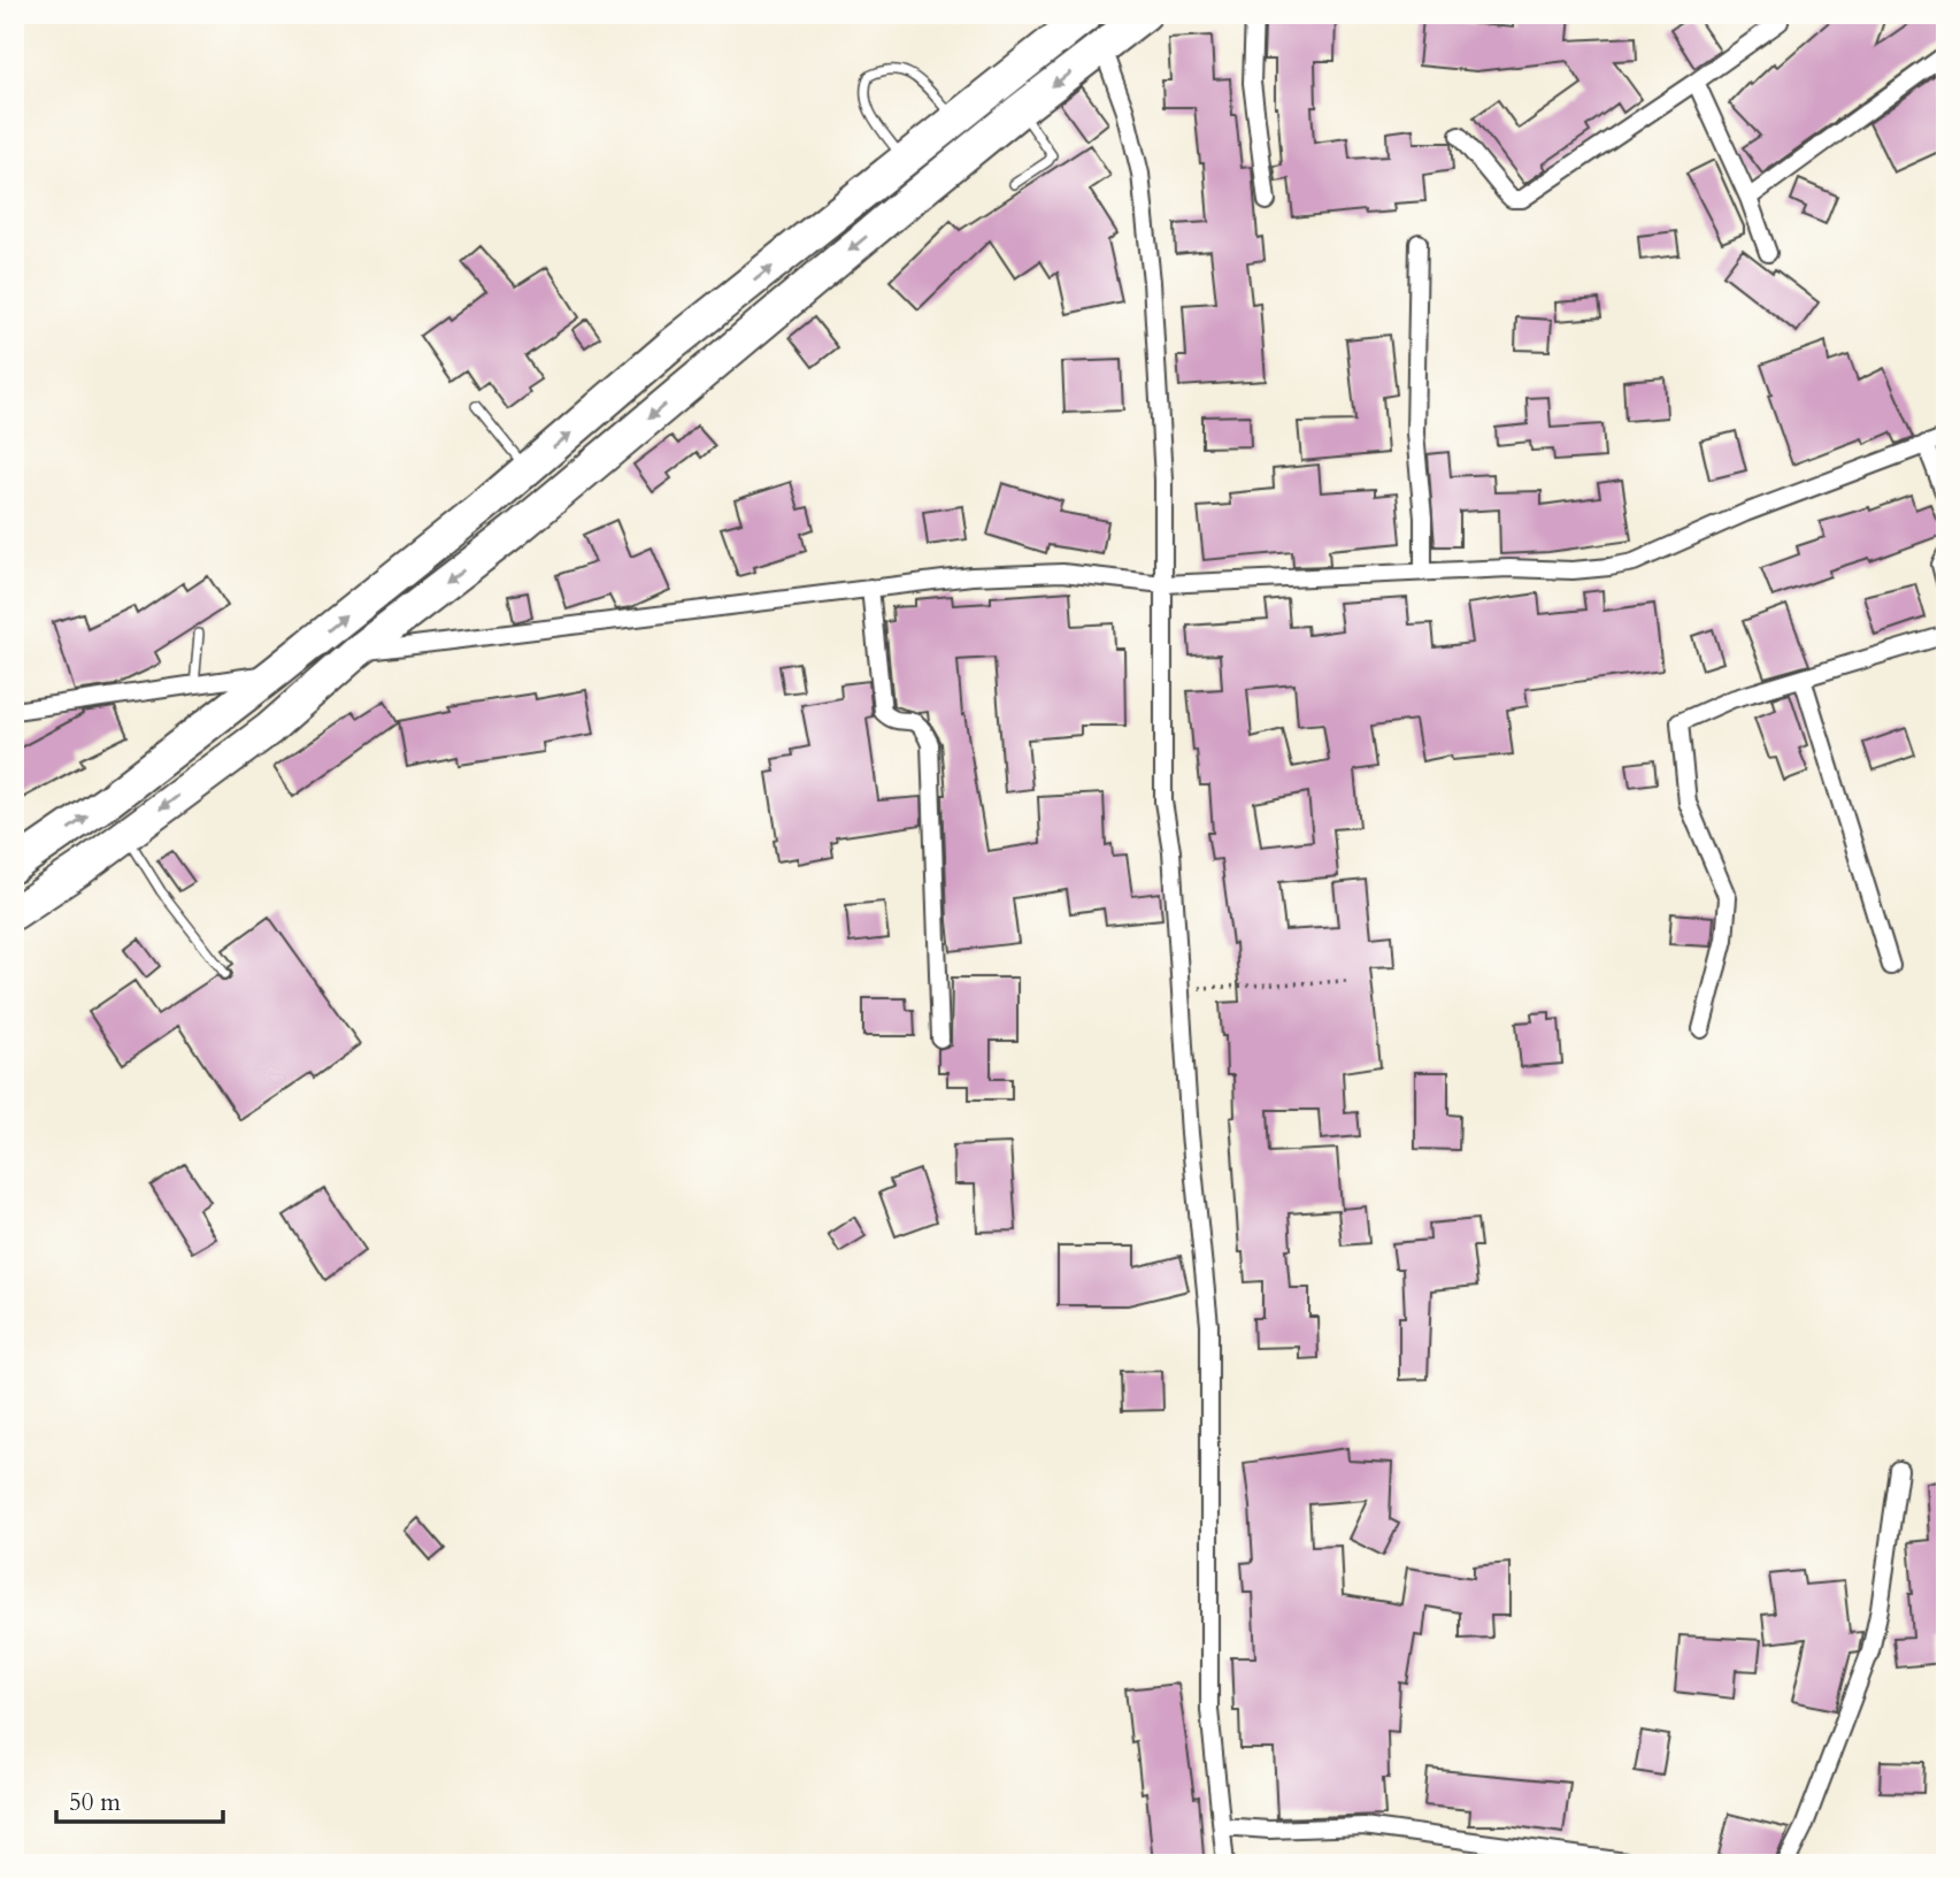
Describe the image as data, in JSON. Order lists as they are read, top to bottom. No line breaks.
{"scale_bar":"50 m"}
